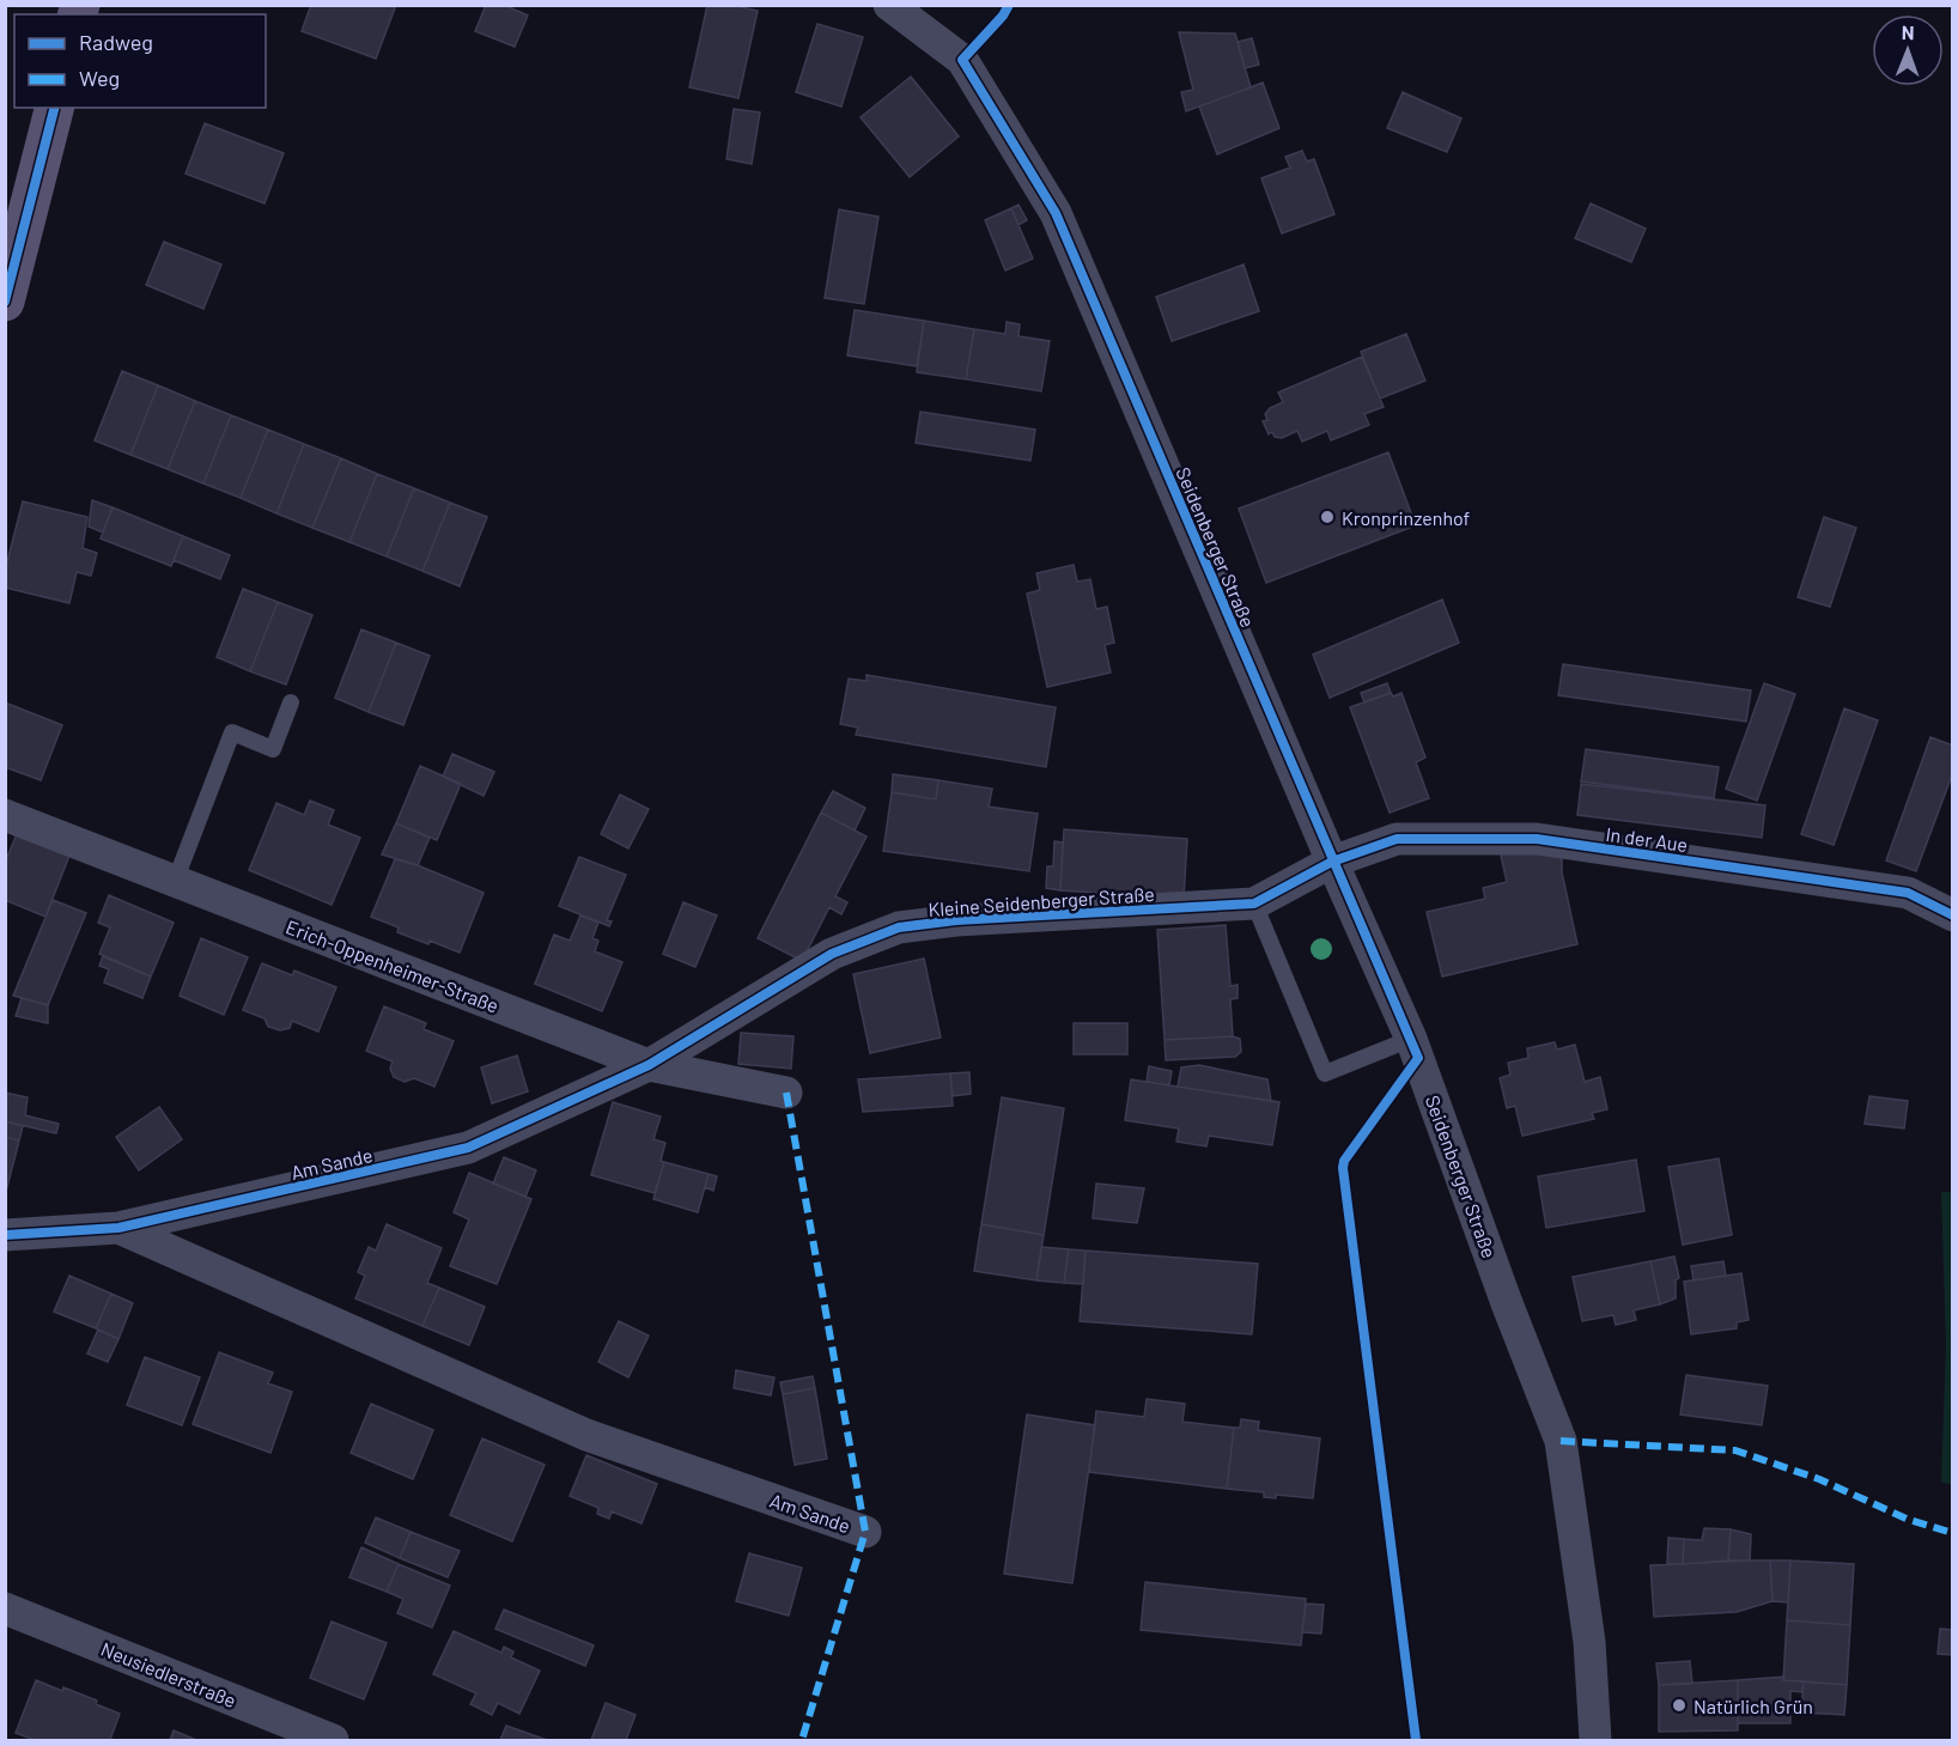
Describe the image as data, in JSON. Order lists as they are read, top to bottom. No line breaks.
{"streets":{"street":["Seidenberger Straße","In der Aue","Kleine Seidenberger Straße","Erich-Oppenheimer-Straße","Am Sande","Neusiedlerstraße"]},"crossings":[["Seidenberger Straße","In der Aue"],["Seidenberger Straße","Kleine Seidenberger Straße"],["In der Aue","Kleine Seidenberger Straße"],["Kleine Seidenberger Straße","Erich-Oppenheimer-Straße"],["Kleine Seidenberger Straße","Am Sande"],["Erich-Oppenheimer-Straße","Am Sande"]],"places":["Kronprinzenhof","Natürlich Grün"],"legend":["Radweg","Weg"],"north":"top"}
